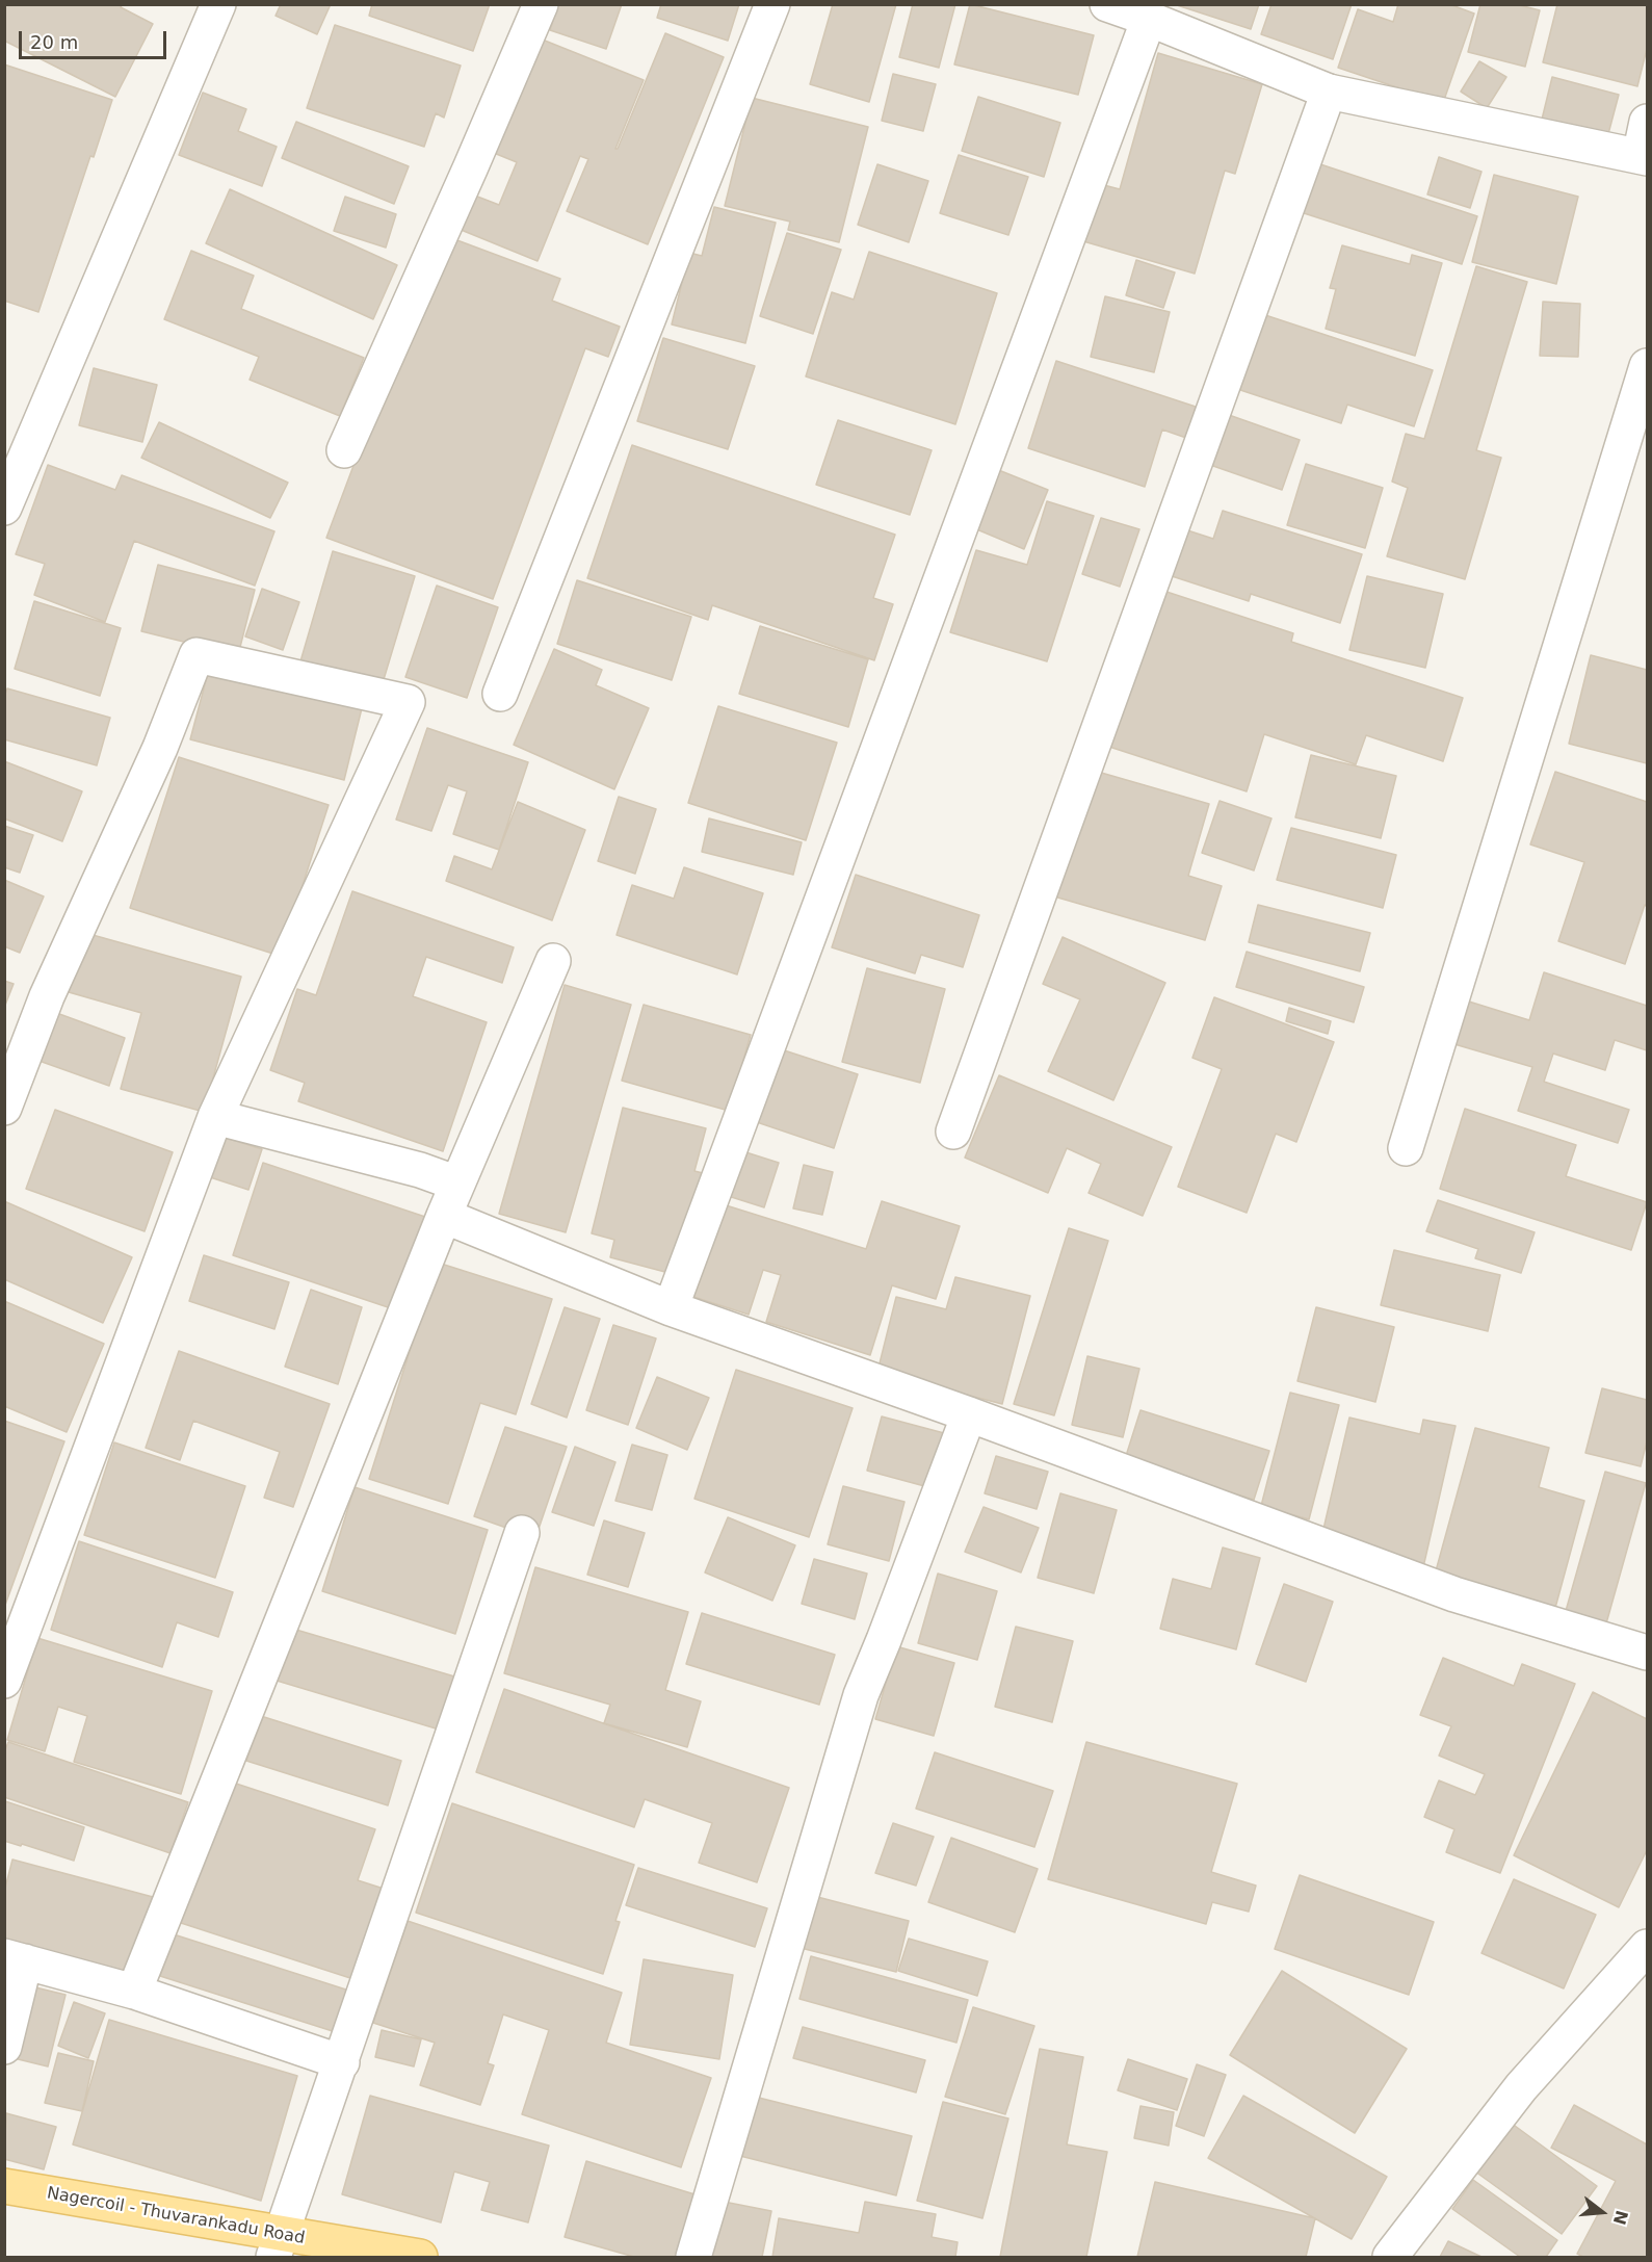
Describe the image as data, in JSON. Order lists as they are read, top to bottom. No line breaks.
{"streets":{"main road":["Nagercoil - Thuvarankadu Road"]},"scale_bar":"20 m","north":"right"}
